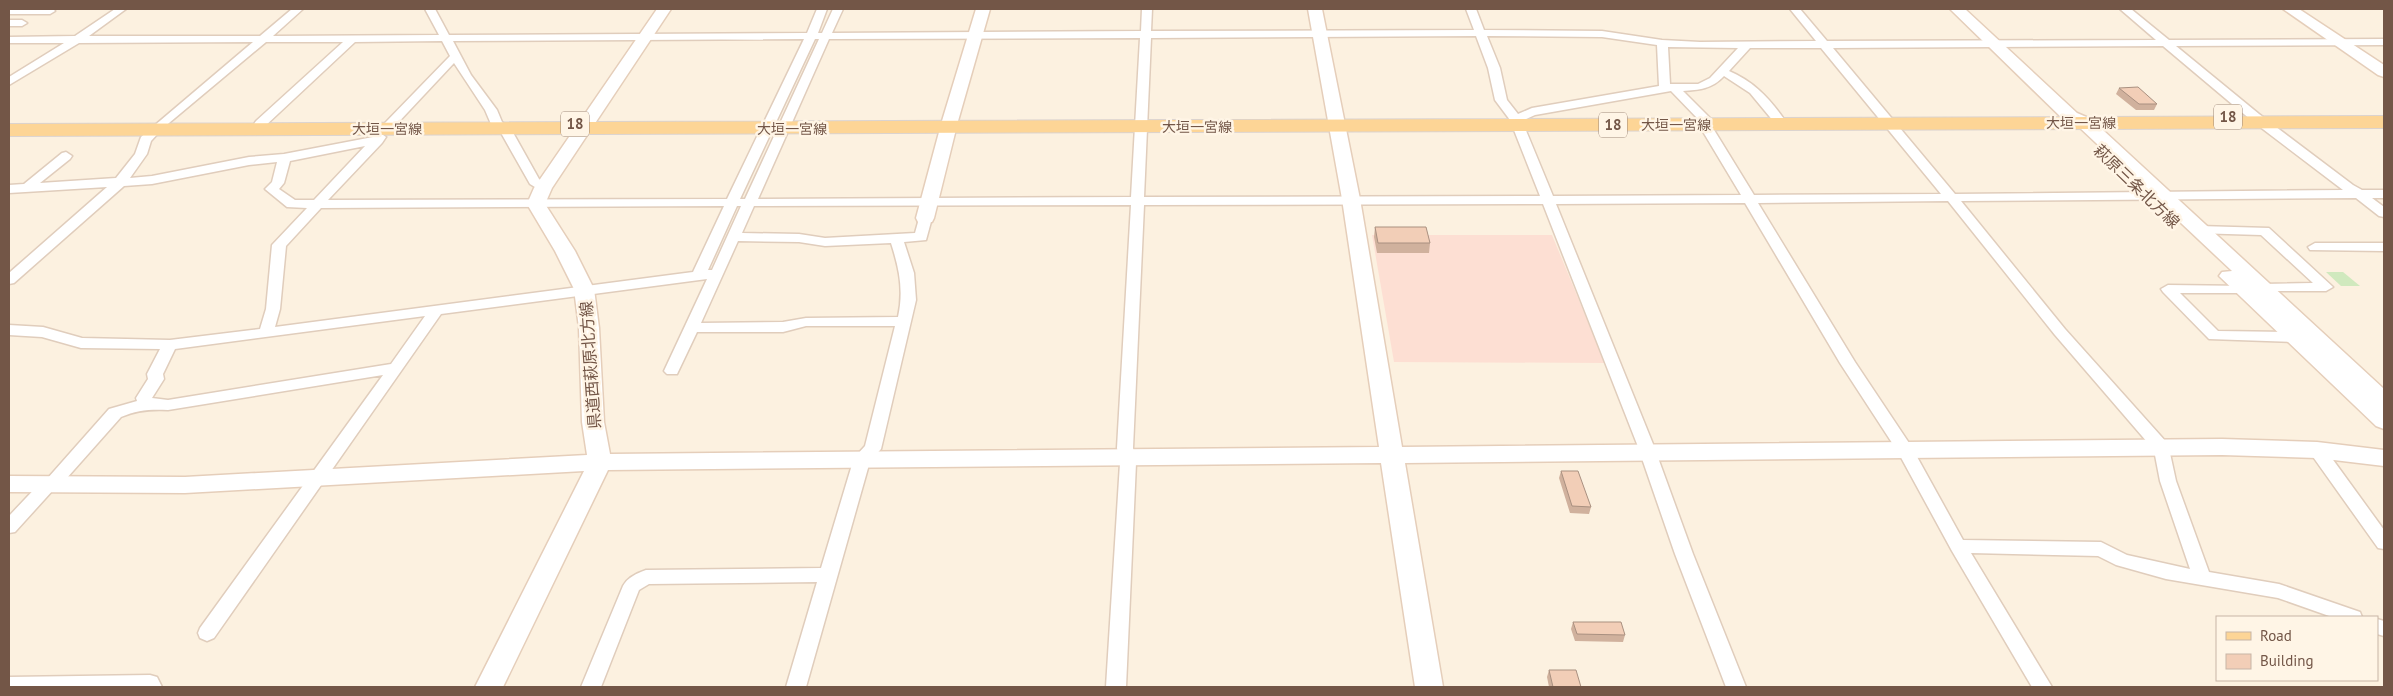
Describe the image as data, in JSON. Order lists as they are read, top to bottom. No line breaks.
{"streets":{"main road":["18","大垣一宮線"],"street":["萩原三条北方線","県道西萩原北方線"]},"crossings":[["大垣一宮線","萩原三条北方線"]],"legend":["Road","Building"]}
